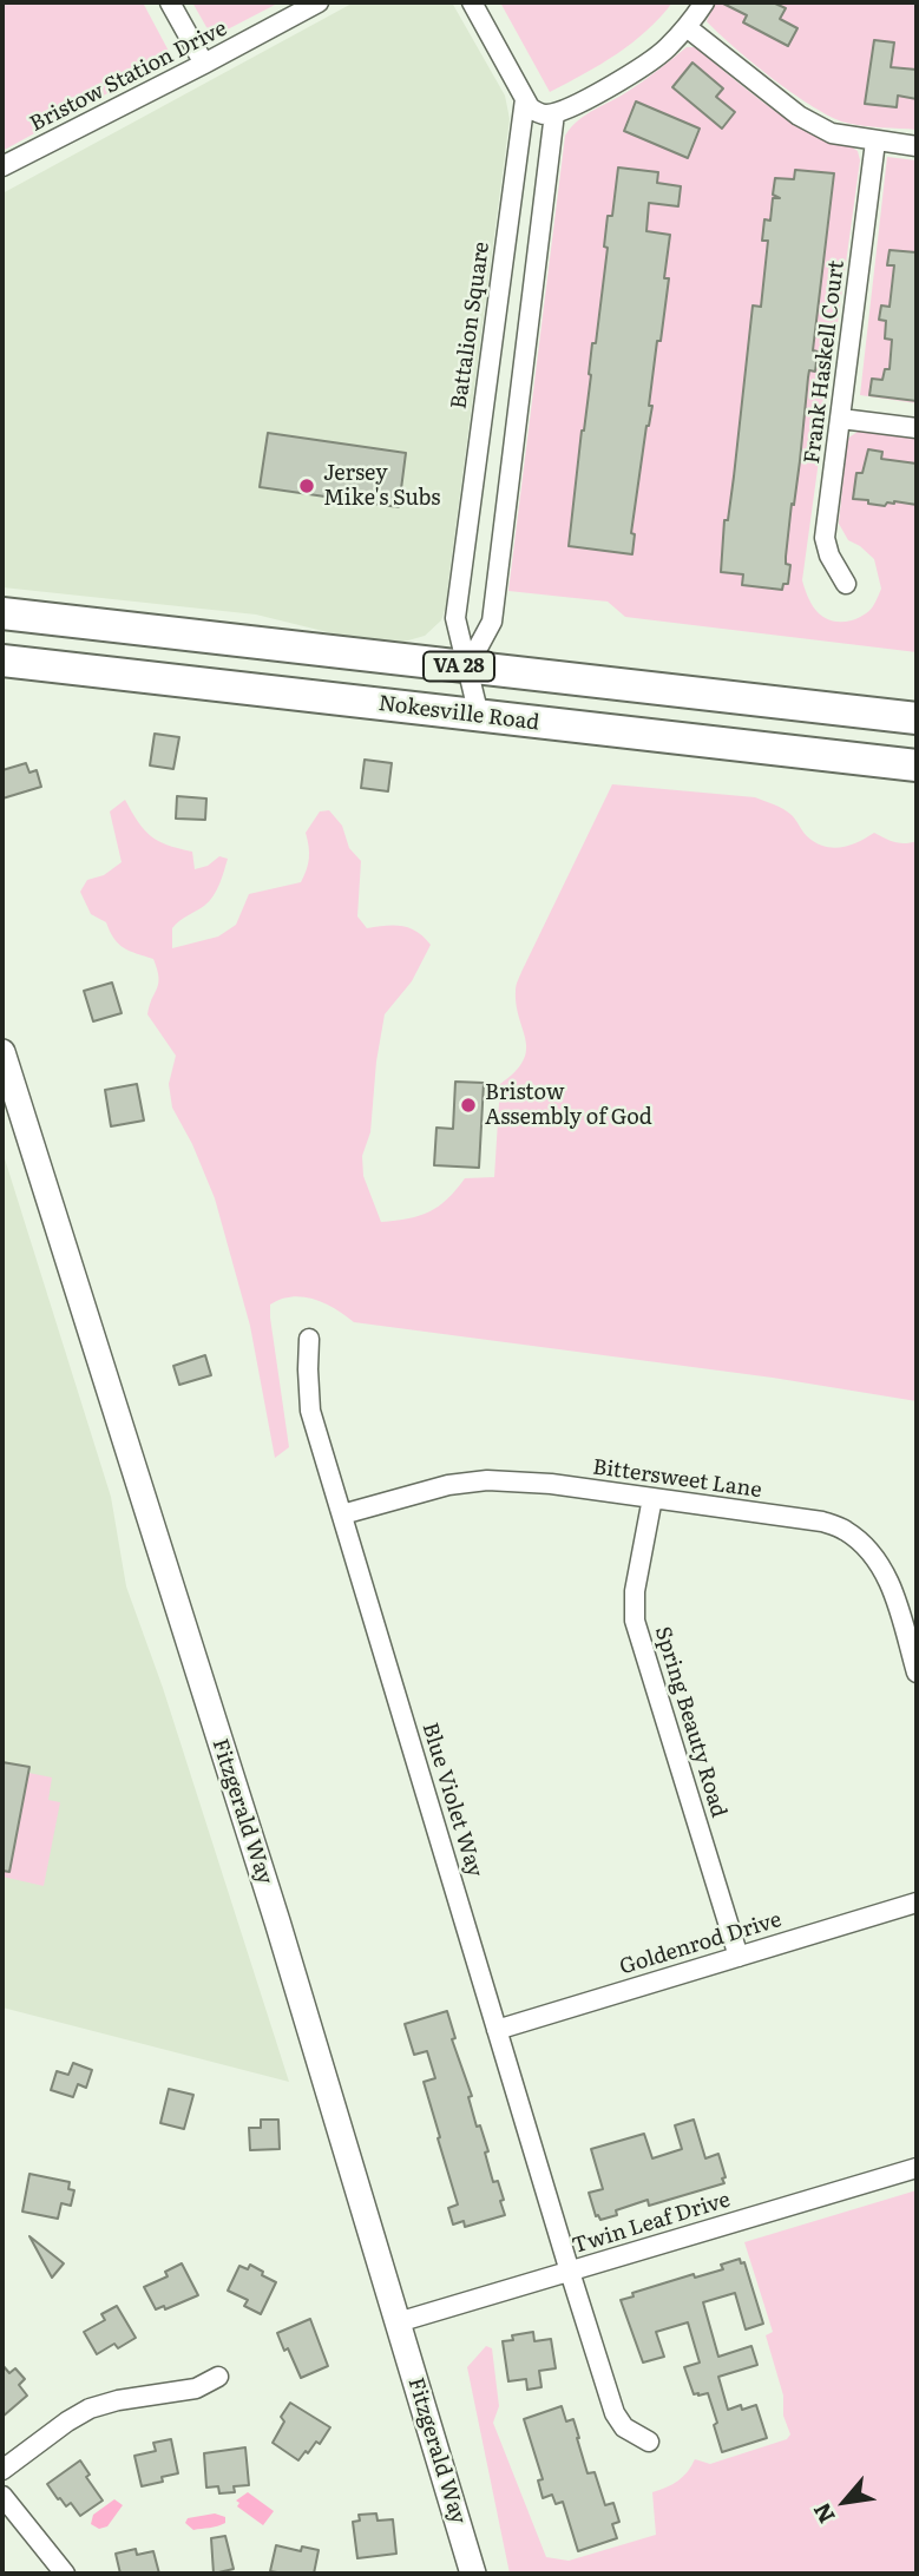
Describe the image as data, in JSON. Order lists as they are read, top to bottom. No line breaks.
{"streets":{"highway":["VA 28","Nokesville Road"],"street":["Bristow Station Drive","Battalion Square","Frank Haskell Court","Bittersweet Lane","Spring Beauty Road","Blue Violet Way","Fitzgerald Way","Goldenrod Drive","Twin Leaf Drive"]},"crossings":[["Battalion Square","VA 28"],["Battalion Square","Nokesville Road"],["Bittersweet Lane","Spring Beauty Road"],["Bittersweet Lane","Blue Violet Way"],["Spring Beauty Road","Goldenrod Drive"],["Blue Violet Way","Goldenrod Drive"],["Blue Violet Way","Twin Leaf Drive"],["Fitzgerald Way","Twin Leaf Drive"]],"places":["Jersey Mike's Subs","Bristow Assembly of God"],"north":"bottom left"}
